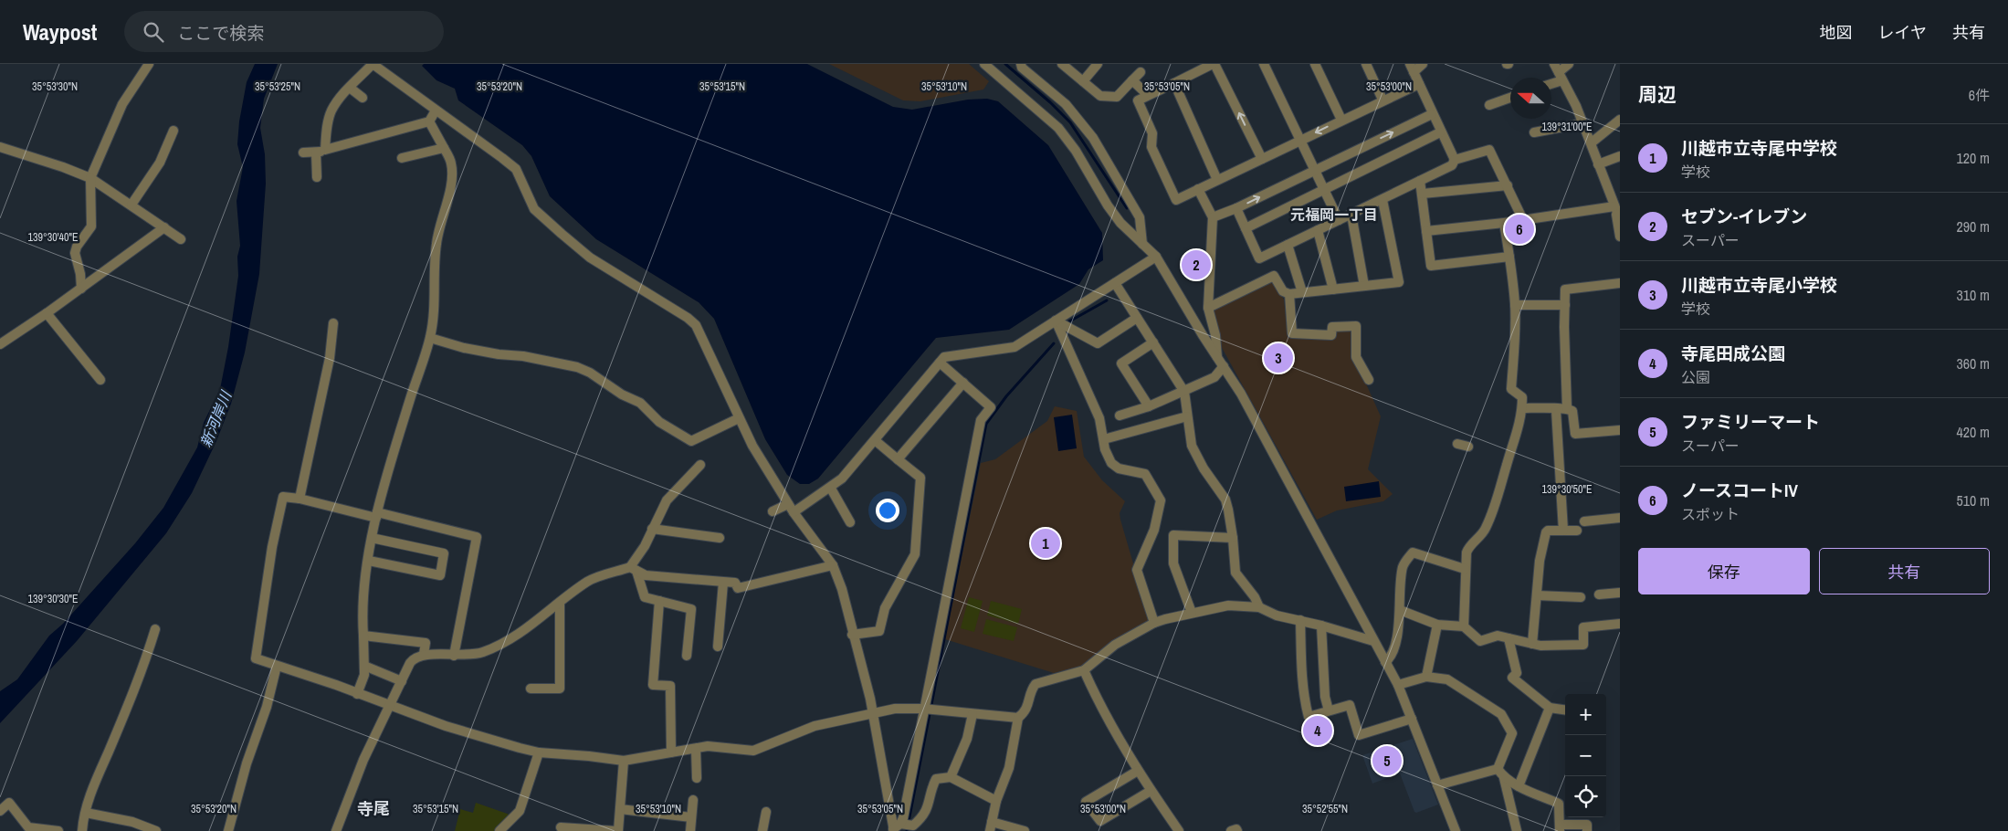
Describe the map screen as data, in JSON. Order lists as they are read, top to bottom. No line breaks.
{"districts":["元福岡一丁目","寺尾"],"water":["新河岸川"],"north":"left","page":{"header":"Waypost","search":"ここで検索","nav":["地図","レイヤ","共有"],"heading":["周辺","6件"],"list":[{"mark":"1","name":"川越市立寺尾中学校","note":"学校","value":"120 m"},{"mark":"2","name":"セブン-イレブン","note":"スーパー","value":"290 m"},{"mark":"3","name":"川越市立寺尾小学校","note":"学校","value":"310 m"},{"mark":"4","name":"寺尾田成公園","note":"公園","value":"360 m"},{"mark":"5","name":"ファミリーマート","note":"スーパー","value":"420 m"},{"mark":"6","name":"ノースコートIV","note":"スポット","value":"510 m"}],"pins":["6","2","3","1","4","5"],"buttons":["保存","共有"],"map_buttons":["+","−"]},"coordinates":["35°53'25\"N","35°53'30\"N","35°53'20\"N","35°53'15\"N","35°53'10\"N","35°53'05\"N","35°53'00\"N","139°31'00\"E","139°30'40\"E","139°30'50\"E","139°30'30\"E","35°52'55\"N"]}
